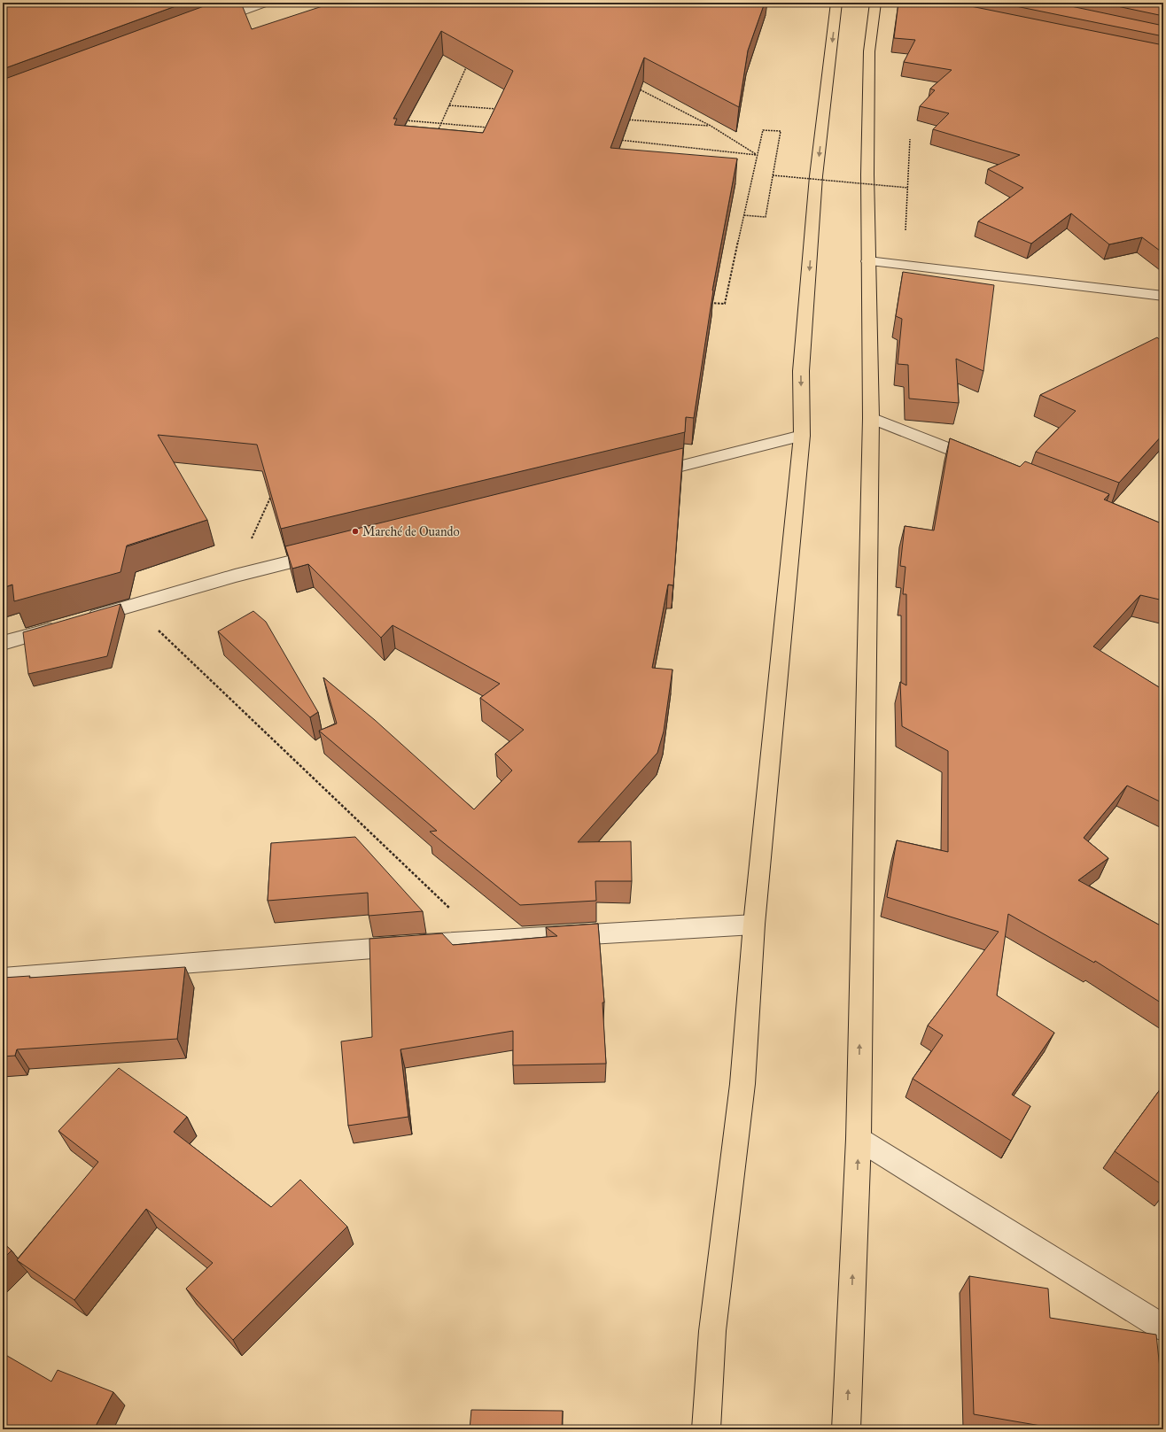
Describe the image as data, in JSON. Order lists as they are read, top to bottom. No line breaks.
{"places":["Marché de Ouando"]}
